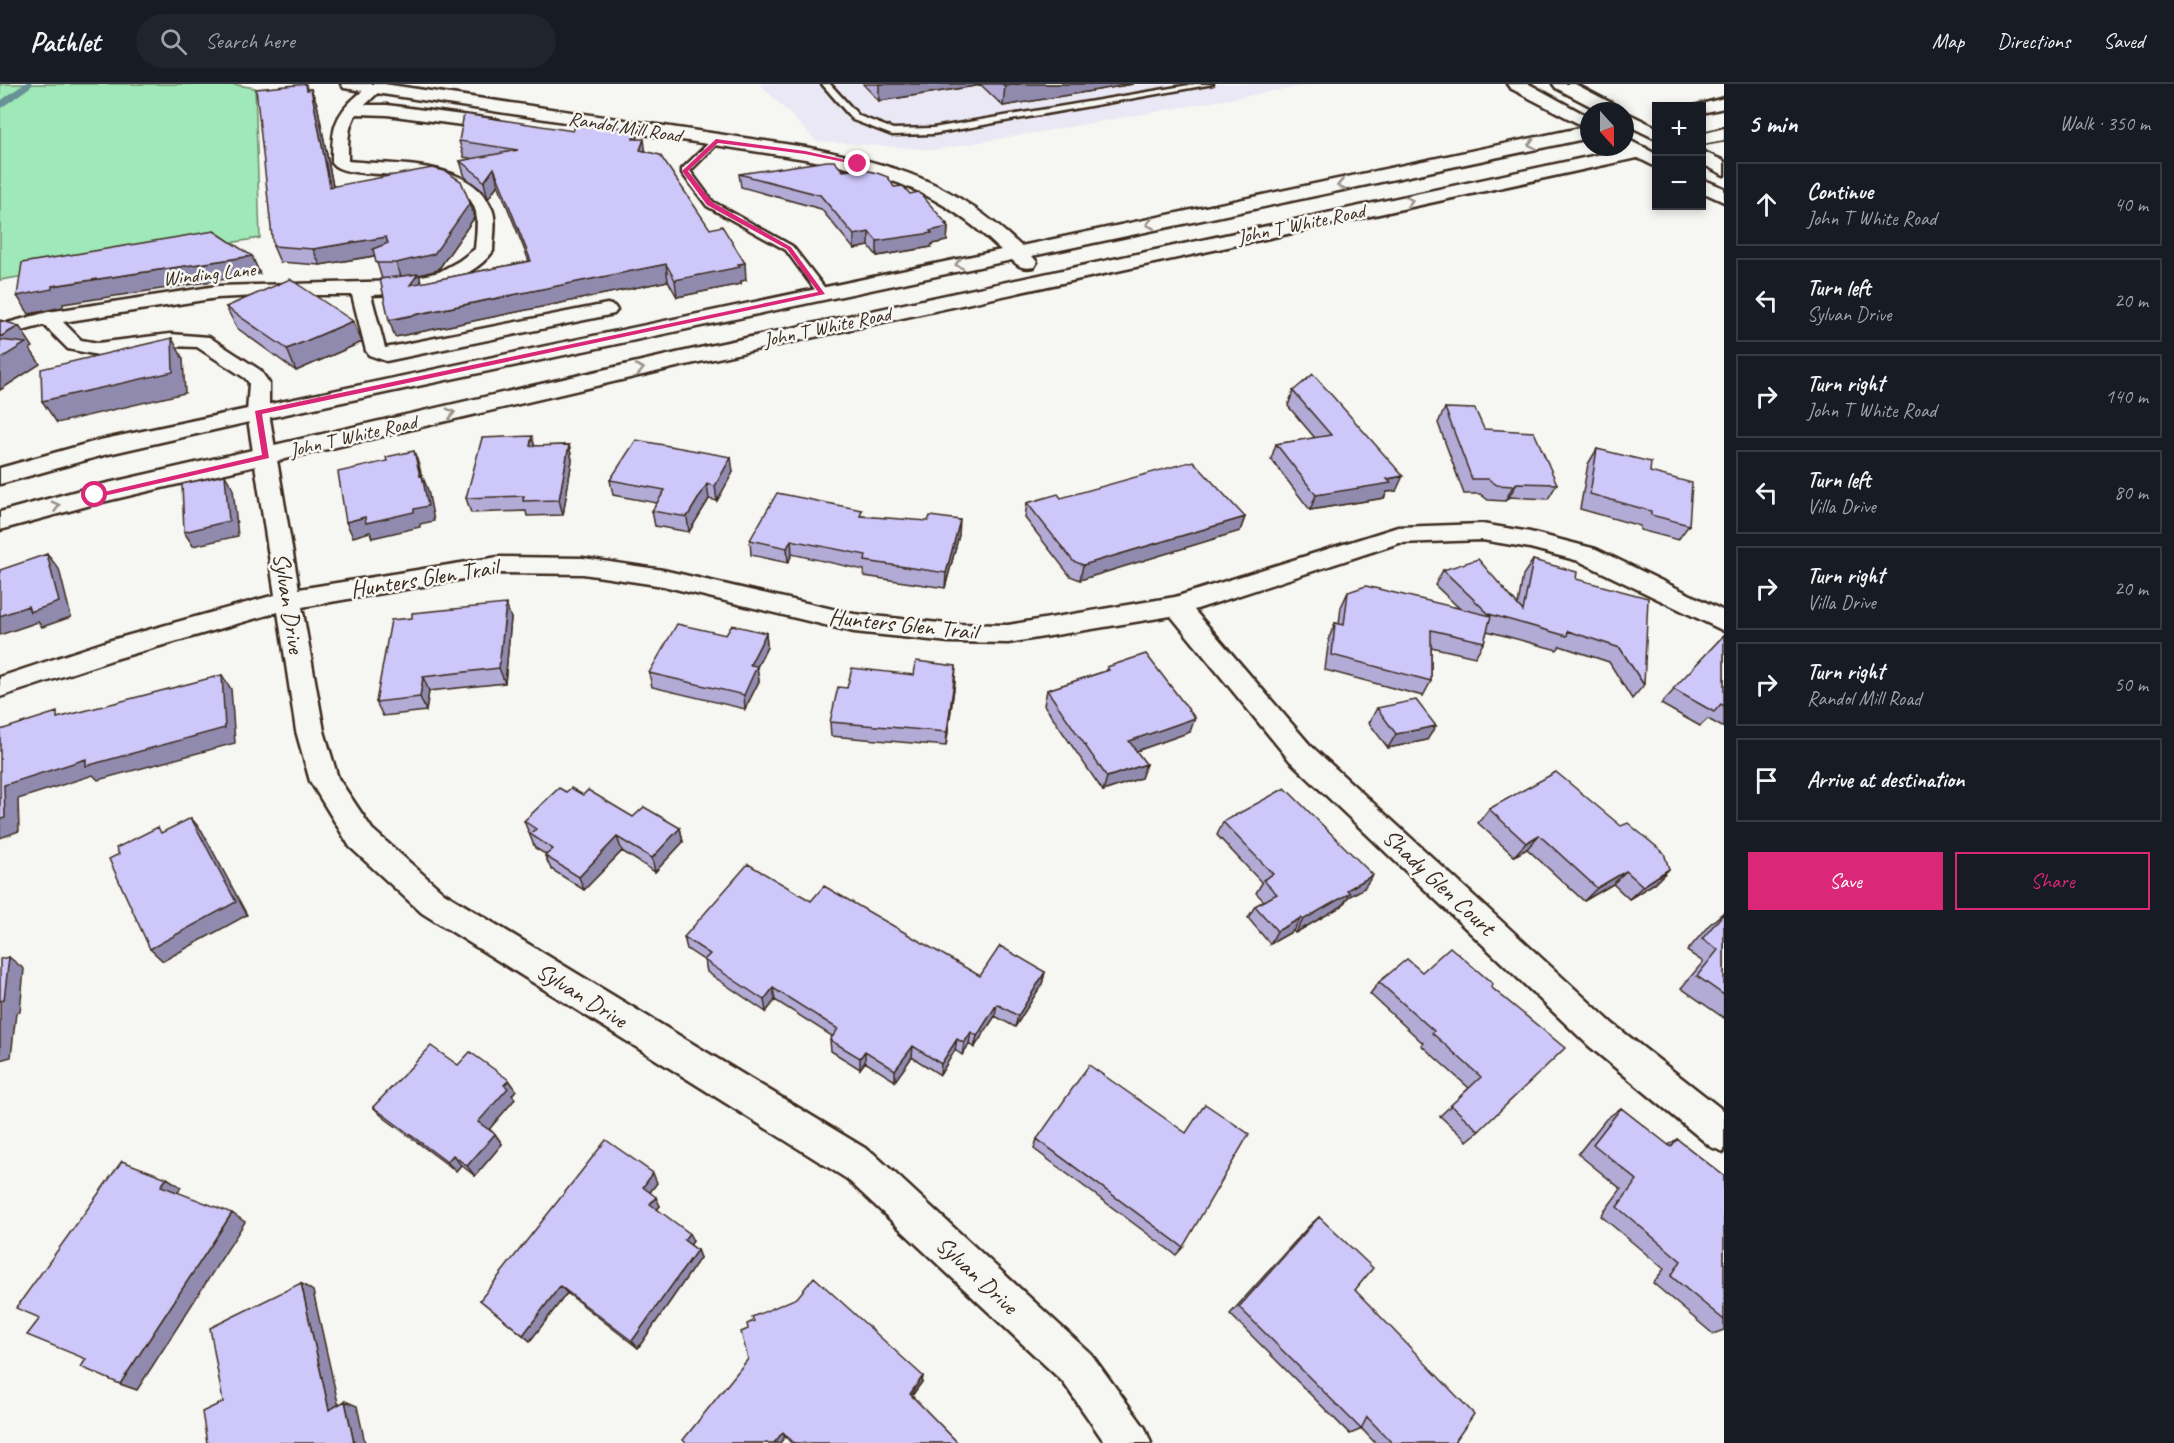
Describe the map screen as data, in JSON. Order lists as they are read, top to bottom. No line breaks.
{"streets":{"street":["Randol Mill Road","John T White Road","Winding Lane","Hunters Glen Trail","Sylvan Drive","Shady Glen Court"]},"crossings":[["Randol Mill Road","John T White Road"],["Randol Mill Road","Winding Lane"],["John T White Road","Sylvan Drive"],["Winding Lane","Sylvan Drive"],["Hunters Glen Trail","Sylvan Drive"],["Hunters Glen Trail","Shady Glen Court"]],"north":"bottom","page":{"header":"Pathlet","search":"Search here","nav":["Map","Directions","Saved"],"heading":["5 min","Walk · 350 m"],"map_buttons":["+","−"],"list":[["Continue","John T White Road","40 m"],["Turn left","Sylvan Drive","20 m"],["Turn right","John T White Road","140 m"],["Turn left","Villa Drive","80 m"],["Turn right","Villa Drive","20 m"],["Turn right","Randol Mill Road","50 m"],"Arrive at destination"],"buttons":["Save","Share"]}}
